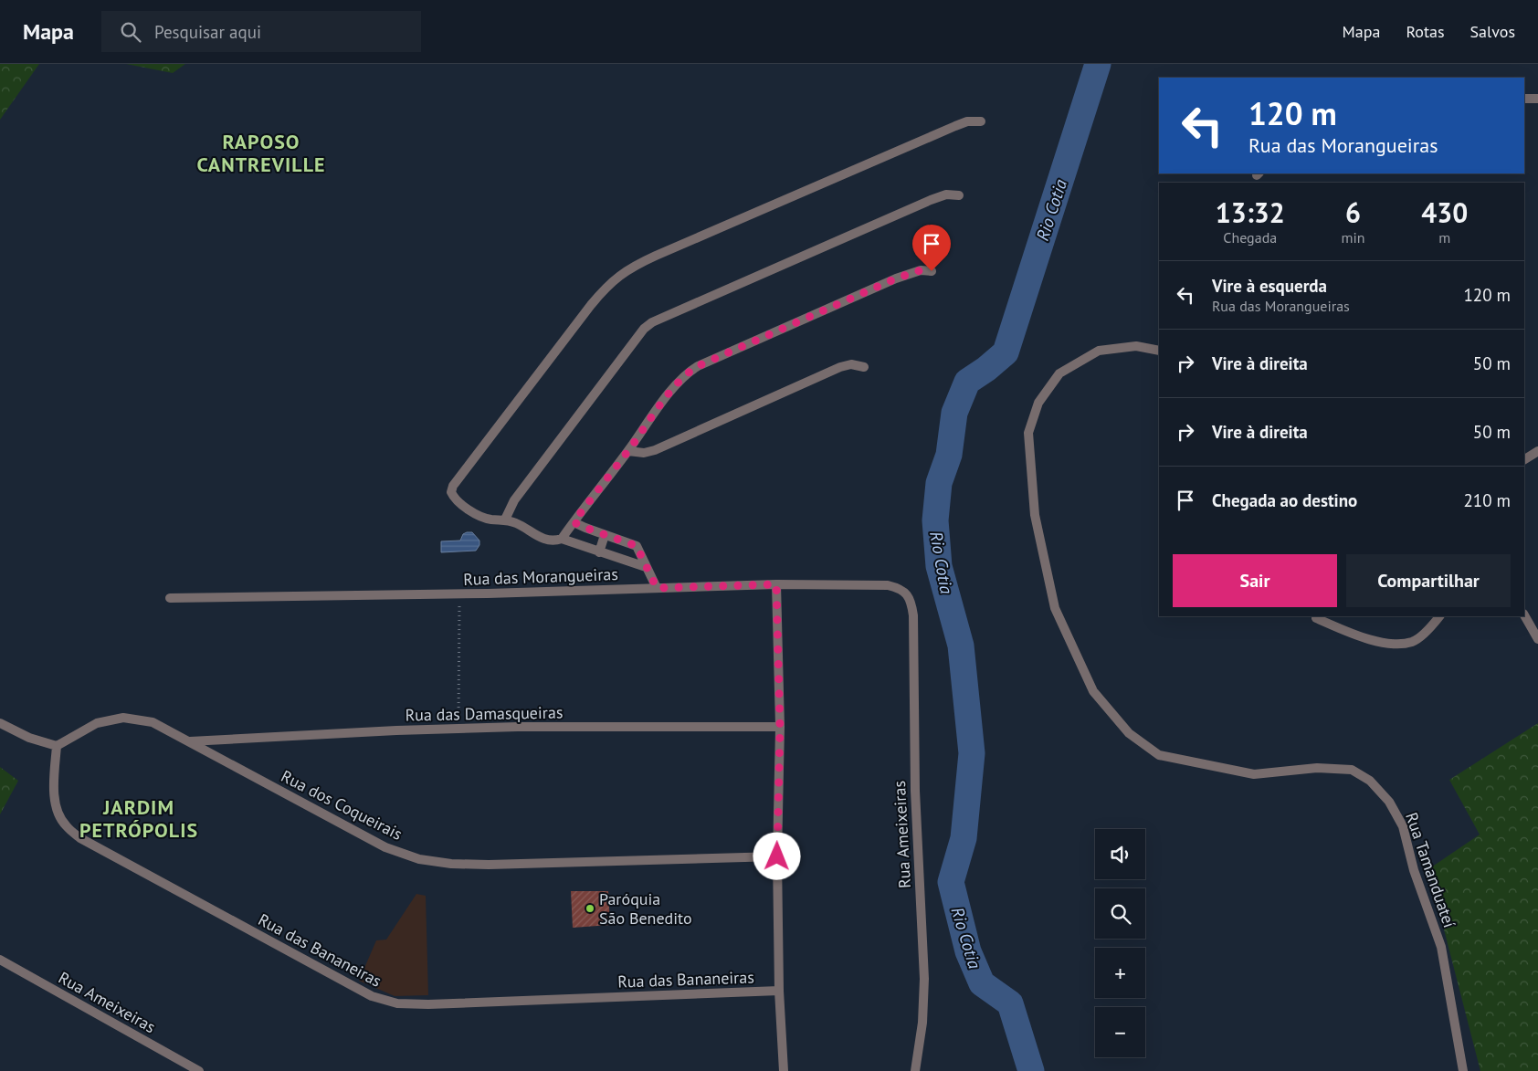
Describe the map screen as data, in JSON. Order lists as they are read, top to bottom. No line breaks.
{"streets":{"street":["Rua das Morangueiras","Rua das Damasqueiras","Rua dos Coqueirais","Rua Ameixeiras","Rua Tamanduateí","Rua das Bananeiras"]},"crossings":[["Rua das Morangueiras","Rua Ameixeiras"],["Rua das Damasqueiras","Rua dos Coqueirais"],["Rua dos Coqueirais","Rua das Bananeiras"]],"districts":["RAPOSO CANTREVILLE","JARDIM PETRÓPOLIS"],"water":["Rio Cotia"],"places":["Paróquia São Benedito"],"page":{"header":"Mapa","search":"Pesquisar aqui","nav":["Mapa","Rotas","Salvos"],"turn":["120 m","Rua das Morangueiras"],"eta":["13:32","Chegada","6","min","430","m"],"list":[{"name":"Vire à esquerda","note":"Rua das Morangueiras","value":"120 m"},{"name":"Vire à direita","value":"50 m"},{"name":"Vire à direita","value":"50 m"},{"name":"Chegada ao destino","value":"210 m"}],"buttons":["Sair","Compartilhar"],"map_buttons":["+","−"]}}
